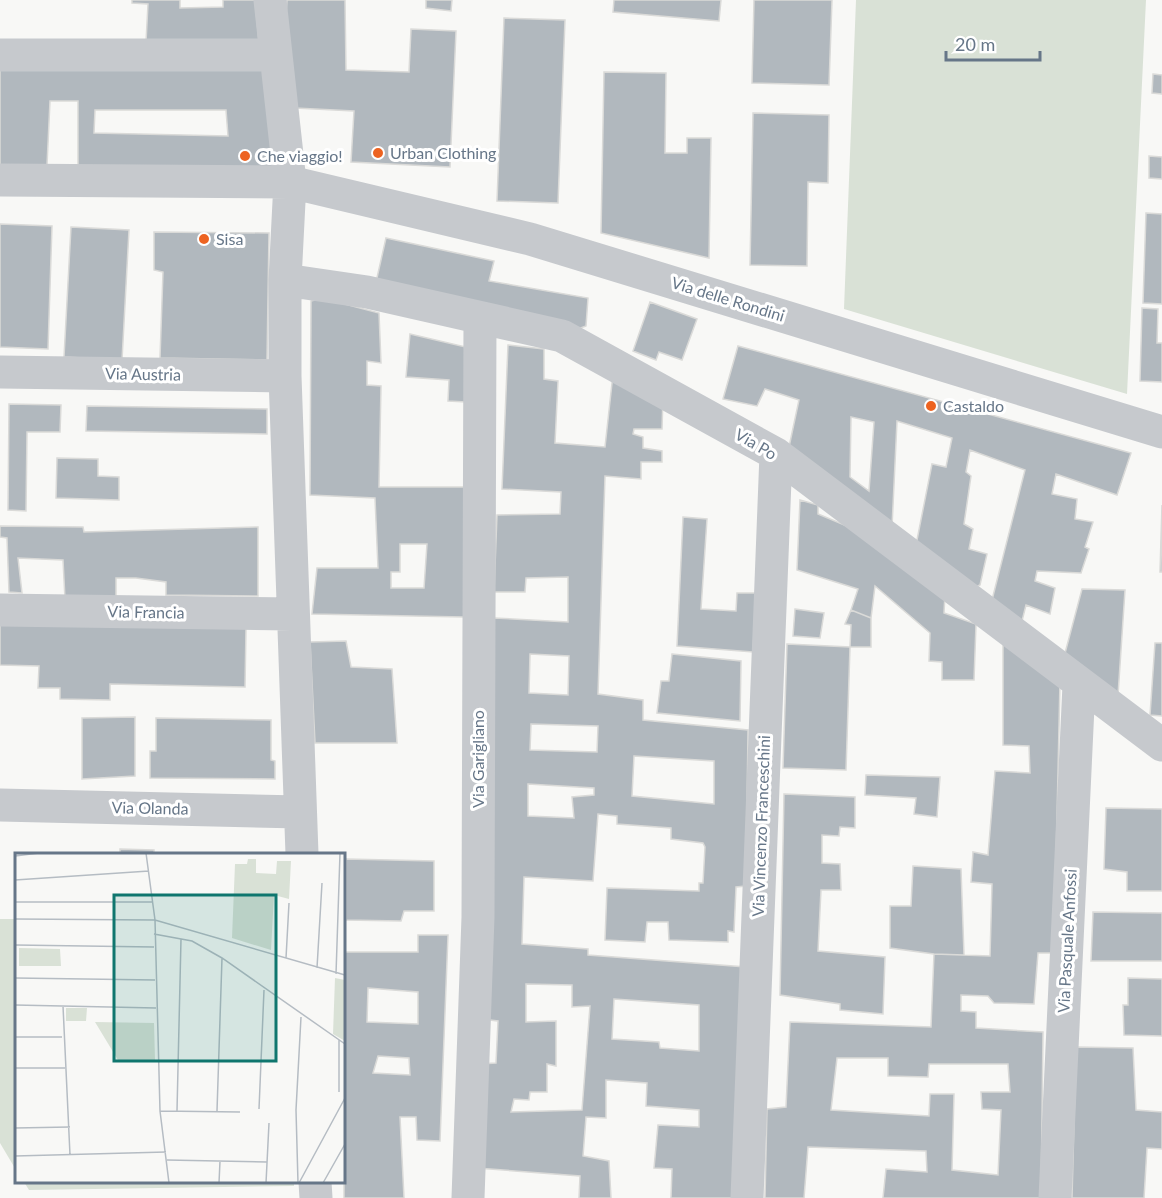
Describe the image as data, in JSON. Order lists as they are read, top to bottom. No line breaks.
{"streets":{"street":["Via delle Rondini","Via Austria","Via Po","Via Francia","Via Garigliano","Via Olanda","Via Vincenzo Franceschini","Via Pasquale Anfossi"]},"crossings":[["Via Po","Via Garigliano"],["Via Po","Via Vincenzo Franceschini"],["Via Po","Via Pasquale Anfossi"]],"places":["Urban Clothing","Che viaggio!","Sisa","Castaldo"],"scale_bar":"20 m"}
